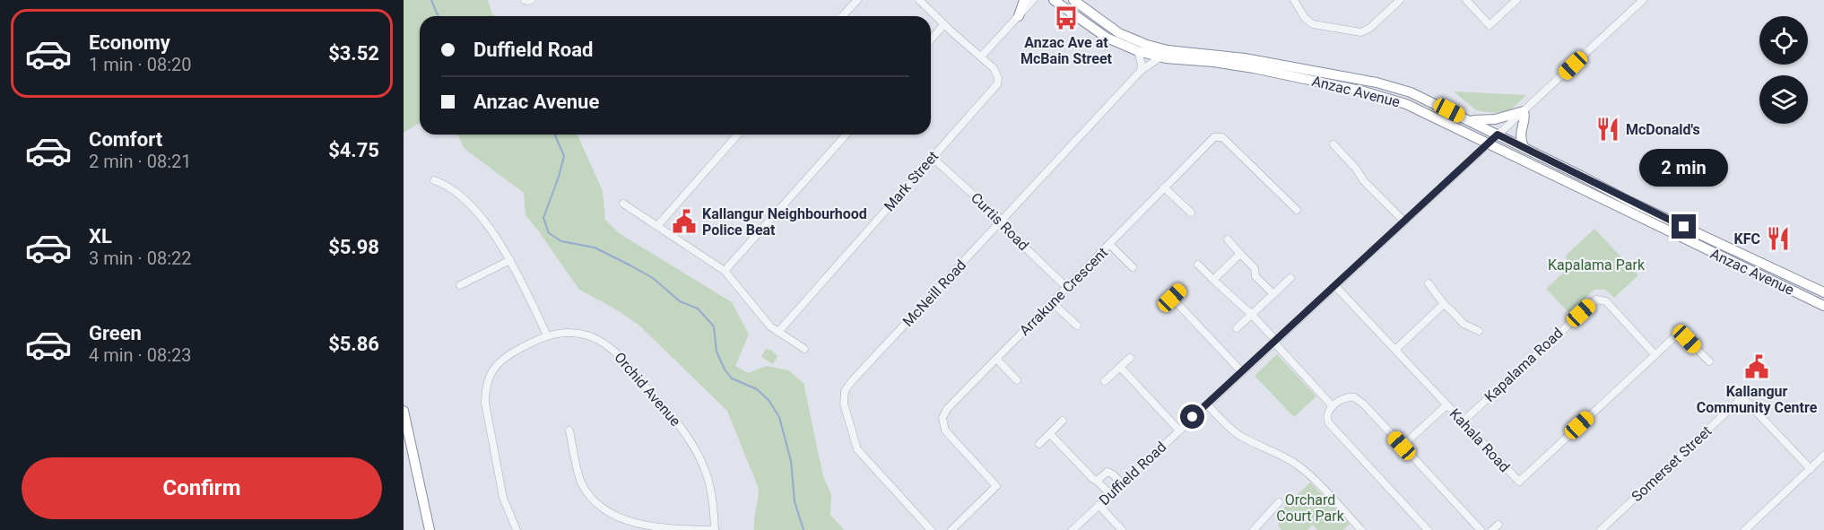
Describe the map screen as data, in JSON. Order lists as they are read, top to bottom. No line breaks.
{"streets":{"highway":["Anzac Avenue"],"street":["Mark Street","Curtis Road","Arrakune Crescent","McNeill Road","Kapalama Road","Orchid Avenue","Kahala Road","Somerset Street","Duffield Road"]},"crossings":[["Anzac Avenue","McNeill Road"],["Anzac Avenue","Duffield Road"],["Mark Street","Curtis Road"],["Curtis Road","Arrakune Crescent"],["Curtis Road","McNeill Road"],["Kapalama Road","Kahala Road"],["Kahala Road","Duffield Road"]],"parks":["Kapalama Park","Orchard Court Park"],"places":{"bus stop":["Anzac Ave at McBain Street"],"restaurant":["McDonald's","KFC"],"public building":["Kallangur Neighbourhood Police Beat","Kallangur Community Centre"]},"page":{"list":[{"name":"Economy","note":"1 min · 08:20","value":"$3.52"},{"name":"Comfort","note":"2 min · 08:21","value":"$4.75"},{"name":"XL","note":"3 min · 08:22","value":"$5.98"},{"name":"Green","note":"4 min · 08:23","value":"$5.86"}],"banner":["Duffield Road","Anzac Avenue"],"bubble":"2 min","buttons":"Confirm"}}
